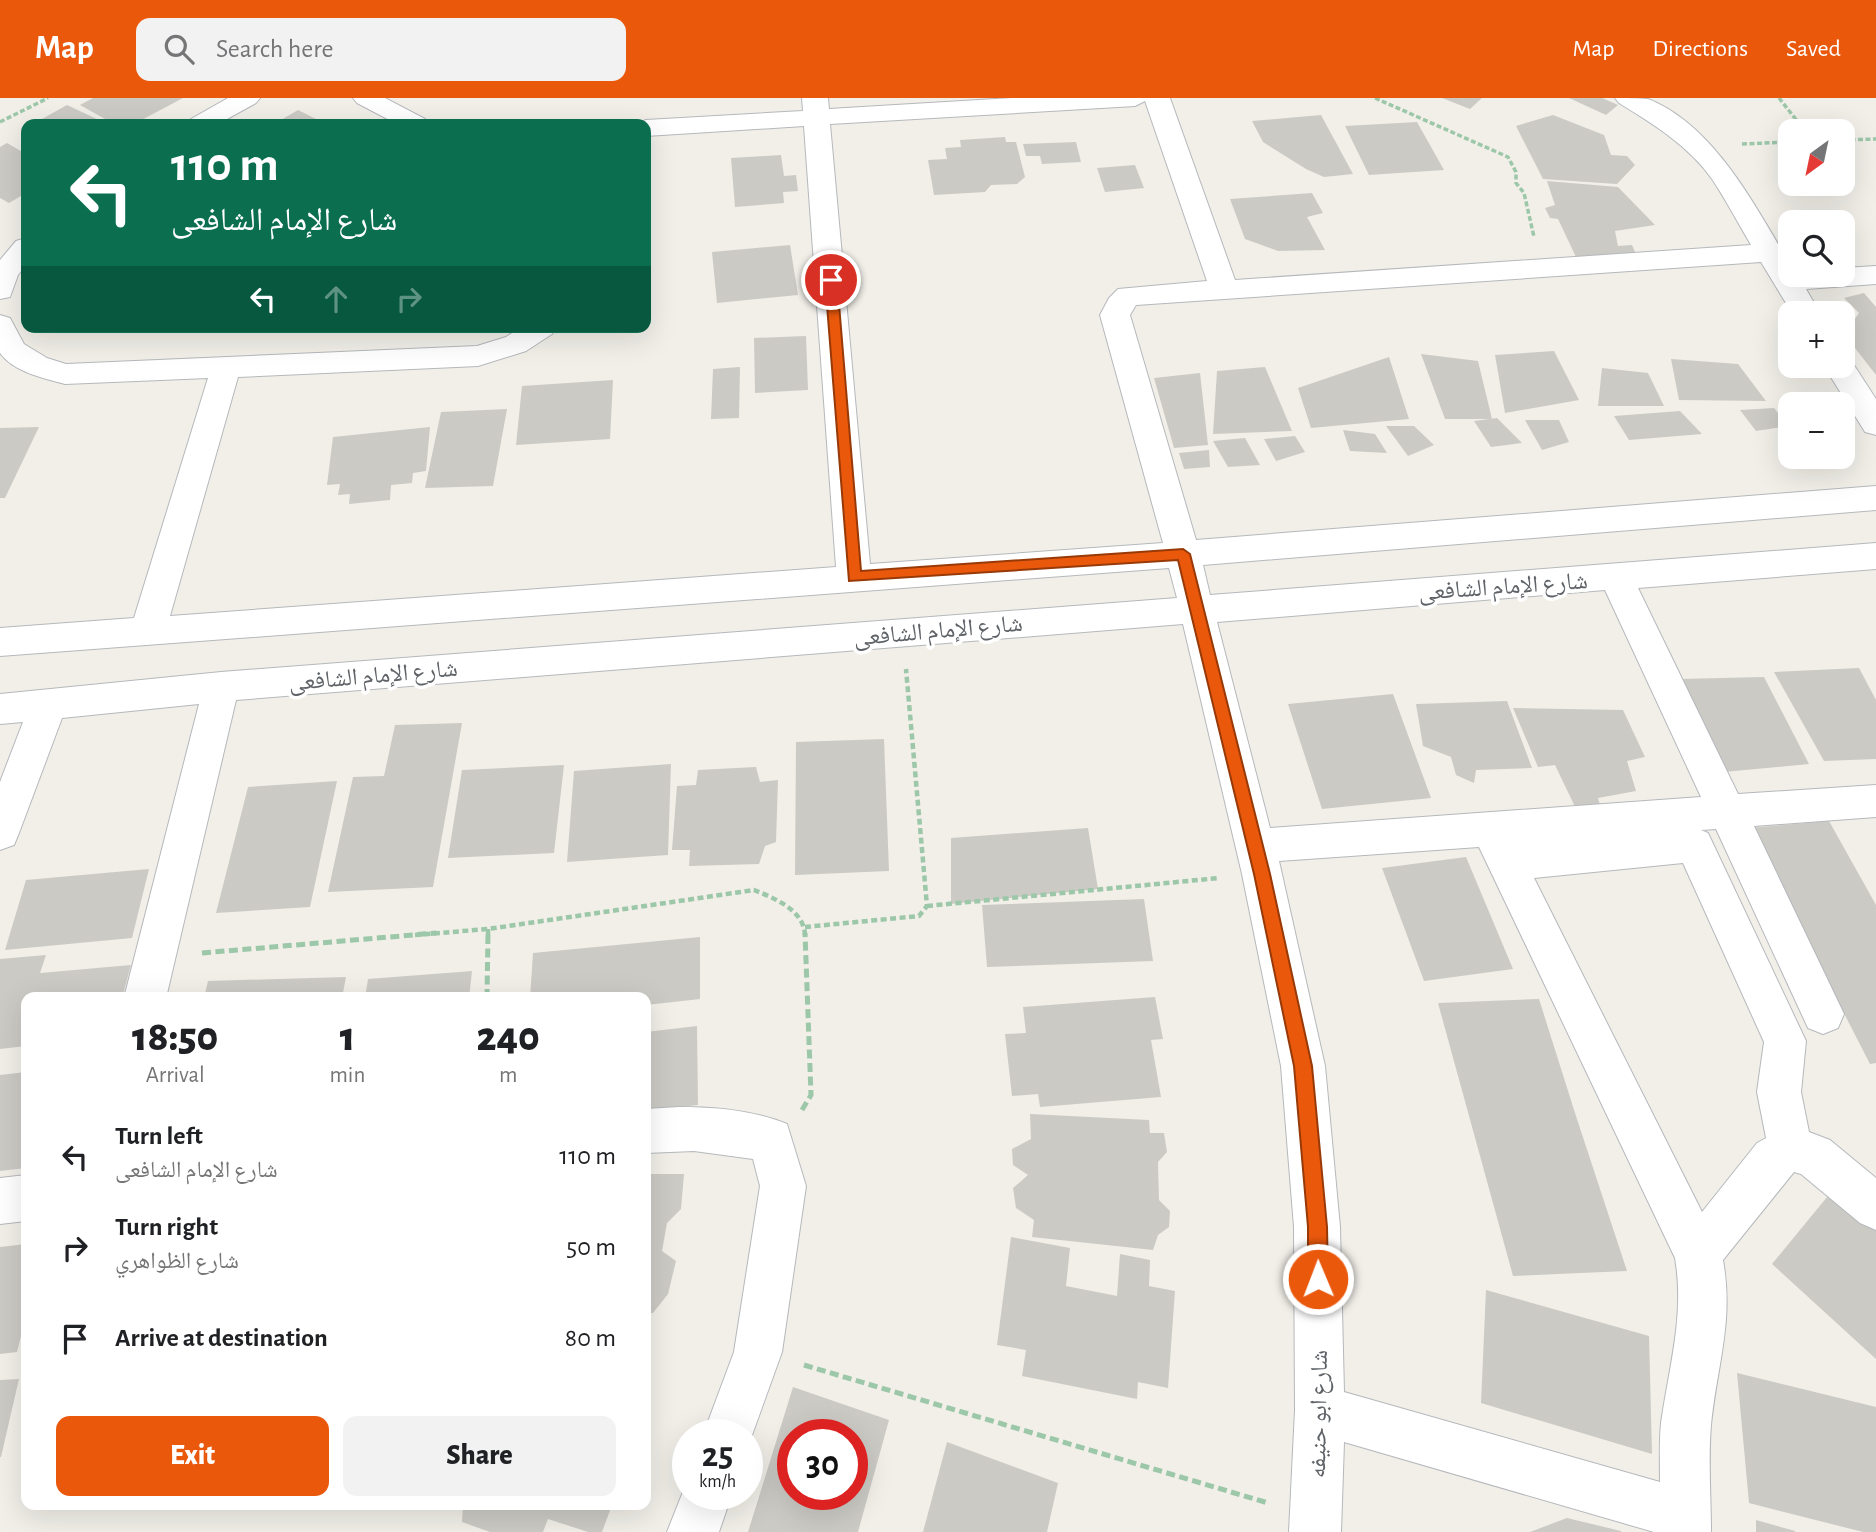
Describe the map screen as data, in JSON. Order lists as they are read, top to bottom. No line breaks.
{"streets":{"street":["شارع الإمام الشافعى","شارع ابو حنيفه"]},"crossings":[["شارع الإمام الشافعى","شارع ابو حنيفه"]],"north":"bottom left","page":{"header":"Map","search":"Search here","nav":["Map","Directions","Saved"],"map_buttons":["+","−"],"turn":["110 m","شارع الإمام الشافعى"],"eta":["18:50","Arrival","1","min","240","m"],"list":[{"name":"Turn left","note":"شارع الإمام الشافعى","value":"110 m"},{"name":"Turn right","note":"شارع الظواهري","value":"50 m"},{"name":"Arrive at destination","value":"80 m"}],"buttons":["Exit","Share"],"speed":"25 km/h","limit":"30"}}
